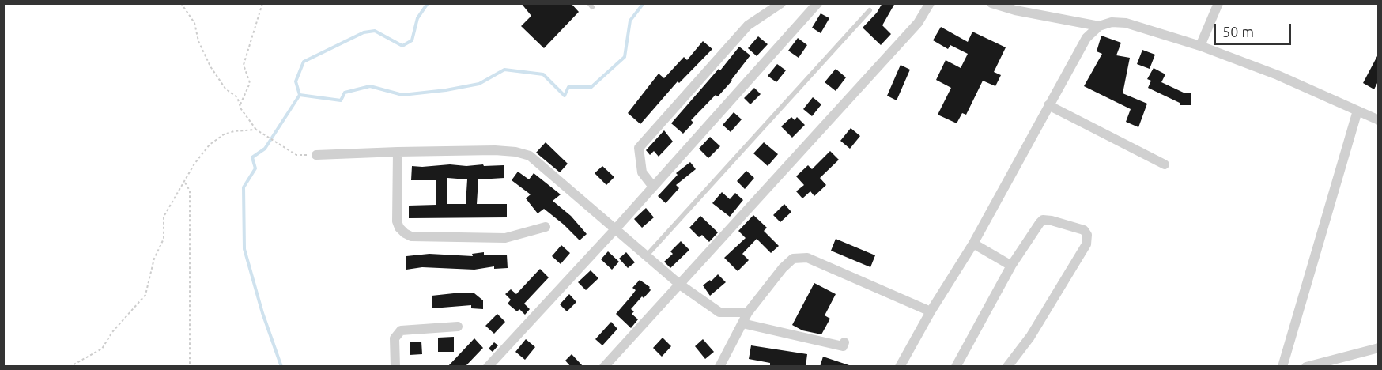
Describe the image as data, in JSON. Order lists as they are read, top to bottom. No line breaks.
{"scale_bar":"50 m"}
